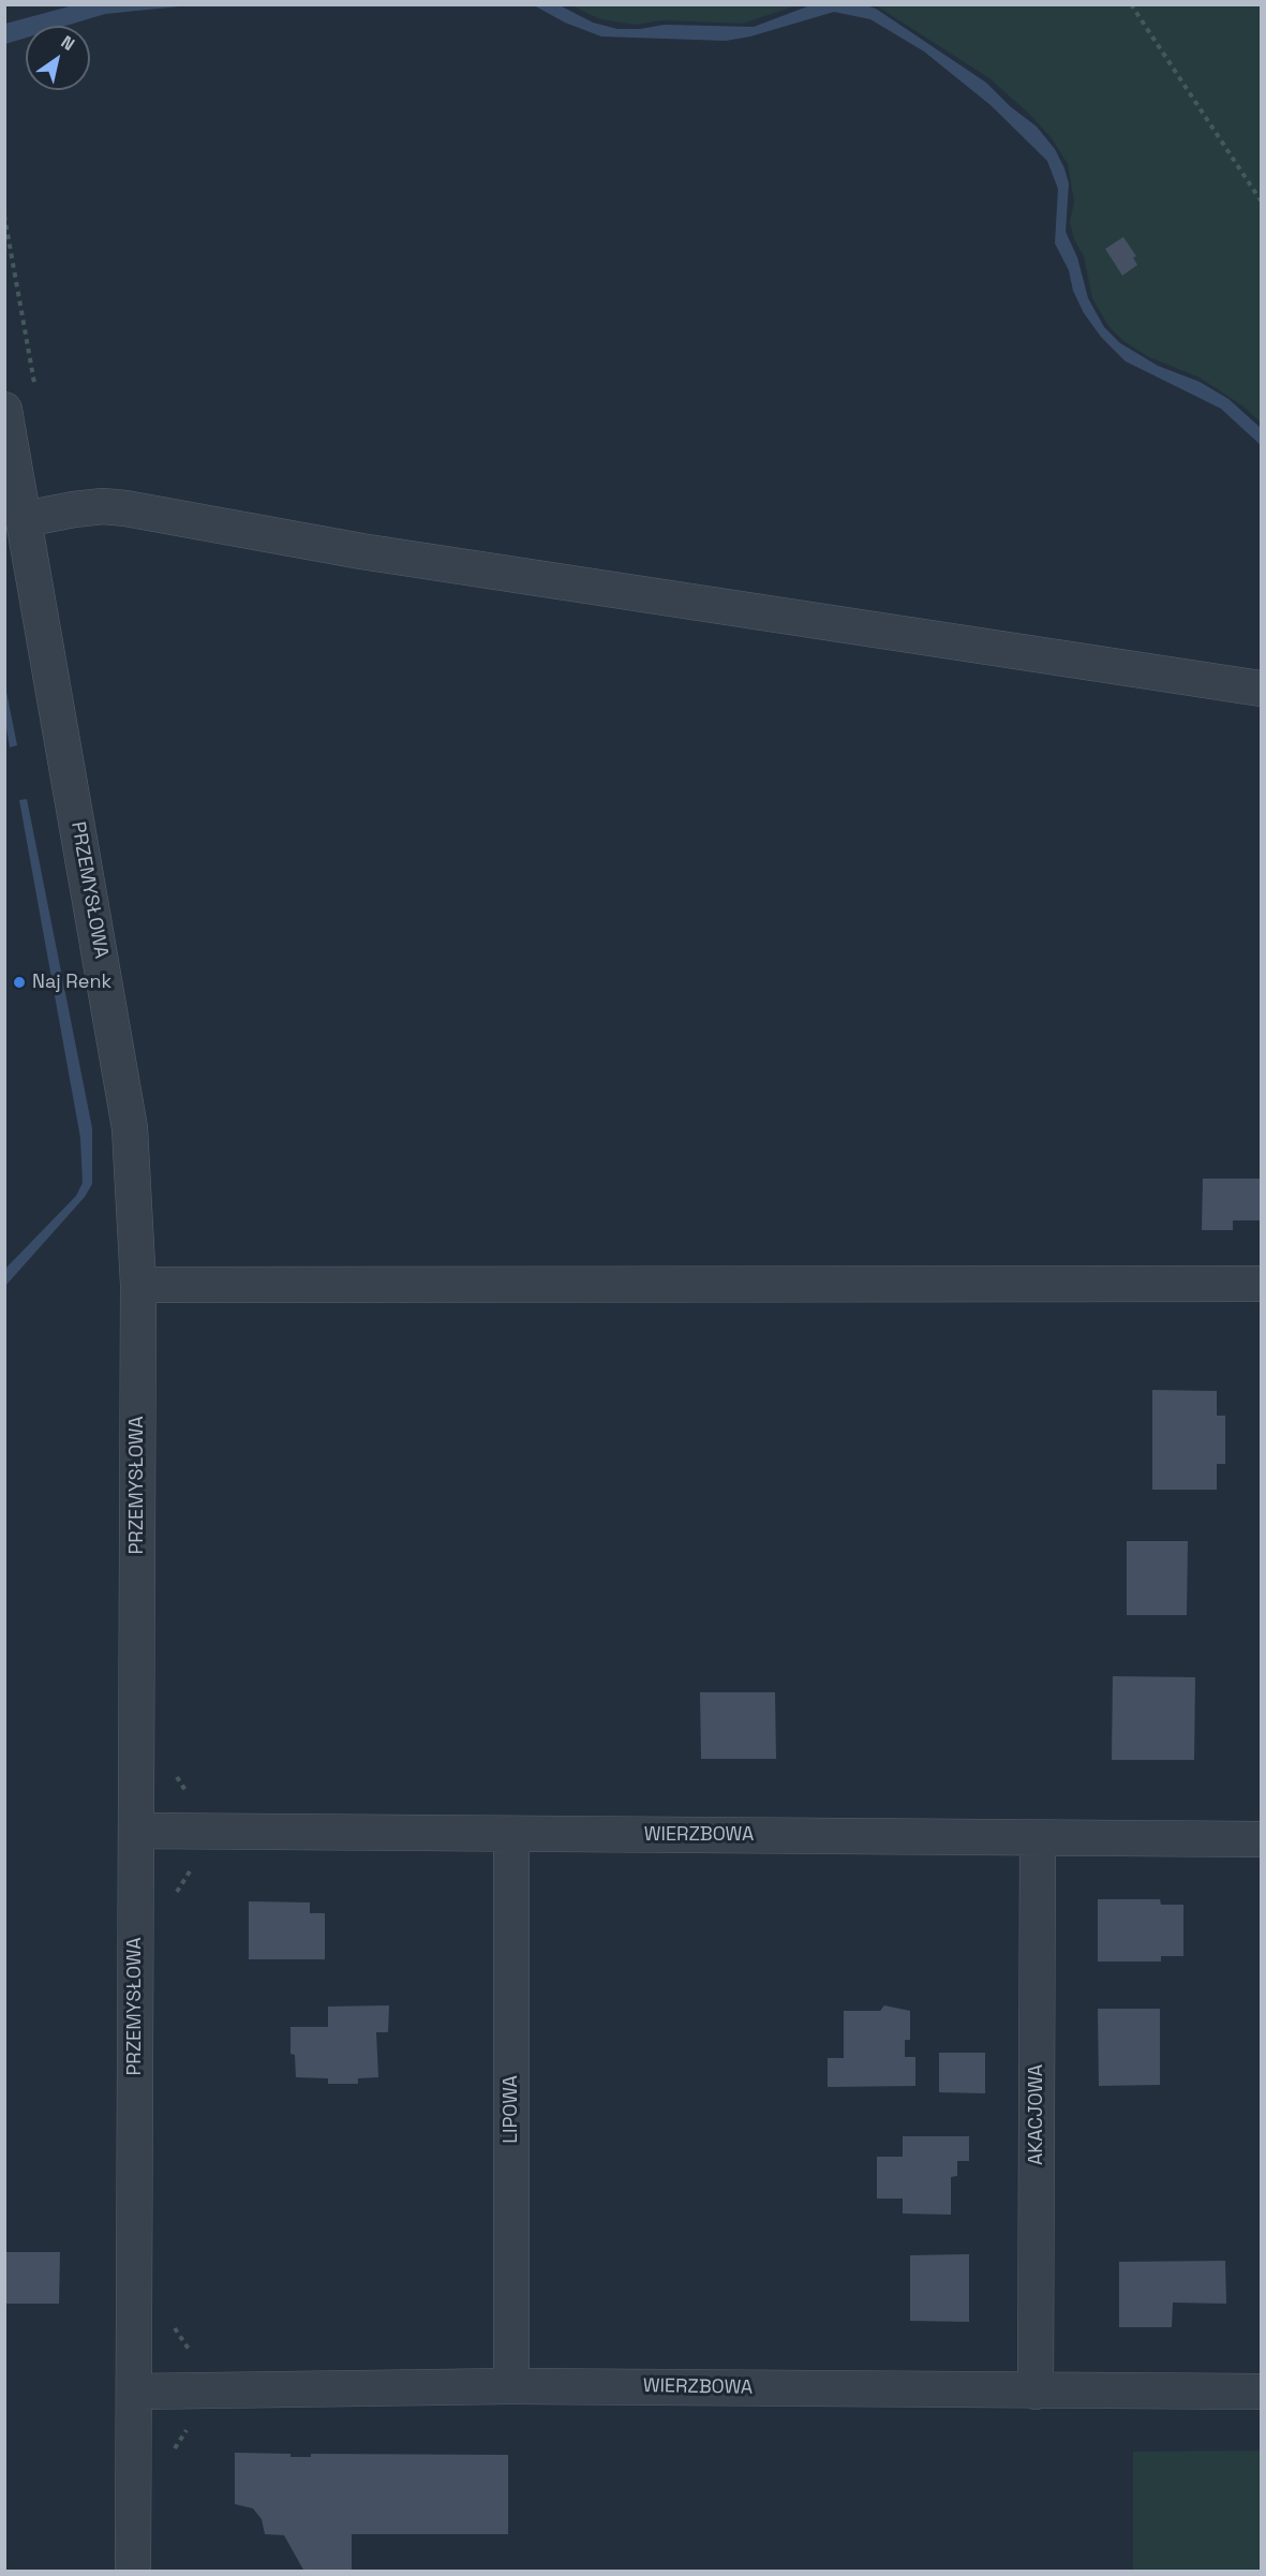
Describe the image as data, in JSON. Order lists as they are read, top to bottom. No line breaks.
{"streets":{"street":["PRZEMYSŁOWA","WIERZBOWA","LIPOWA","AKACJOWA"]},"crossings":[["PRZEMYSŁOWA","WIERZBOWA"],["WIERZBOWA","LIPOWA"],["WIERZBOWA","AKACJOWA"]],"places":["Naj Renk"],"north":"top right"}
